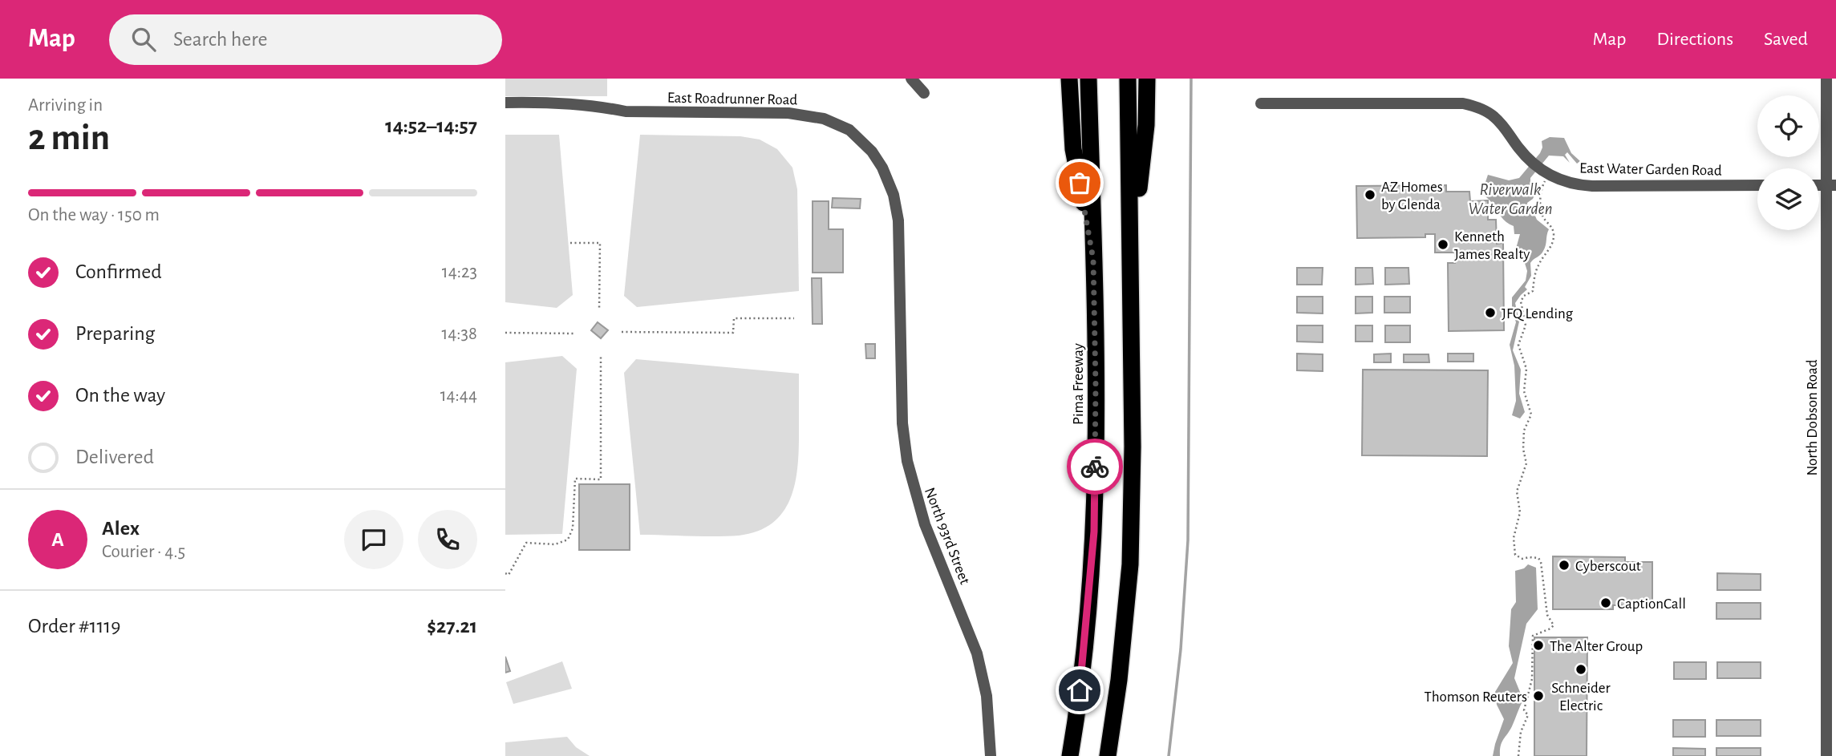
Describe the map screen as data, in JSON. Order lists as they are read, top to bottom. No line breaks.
{"streets":{"highway":["Pima Freeway"],"street":["East Roadrunner Road","East Water Garden Road","North Dobson Road","North 93rd Street"]},"crossings":[["East Roadrunner Road","North 93rd Street"]],"water":["Riverwalk Water Garden"],"places":["AZ Homes by Glenda","Kenneth James Realty","JFQ Lending","Cyberscout","CaptionCall","The Alter Group","Schneider Electric","Thomson Reuters"],"page":{"header":"Map","search":"Search here","nav":["Map","Directions","Saved"],"heading":["2 min","Arriving in","14:52–14:57"],"panel":["Alex","Courier · 4.5","Order #1119","$27.21"],"bar":"On the way · 150 m","list":[["Confirmed","14:23"],["Preparing","14:38"],["On the way","14:44"],"Delivered"],"round":"A"}}
